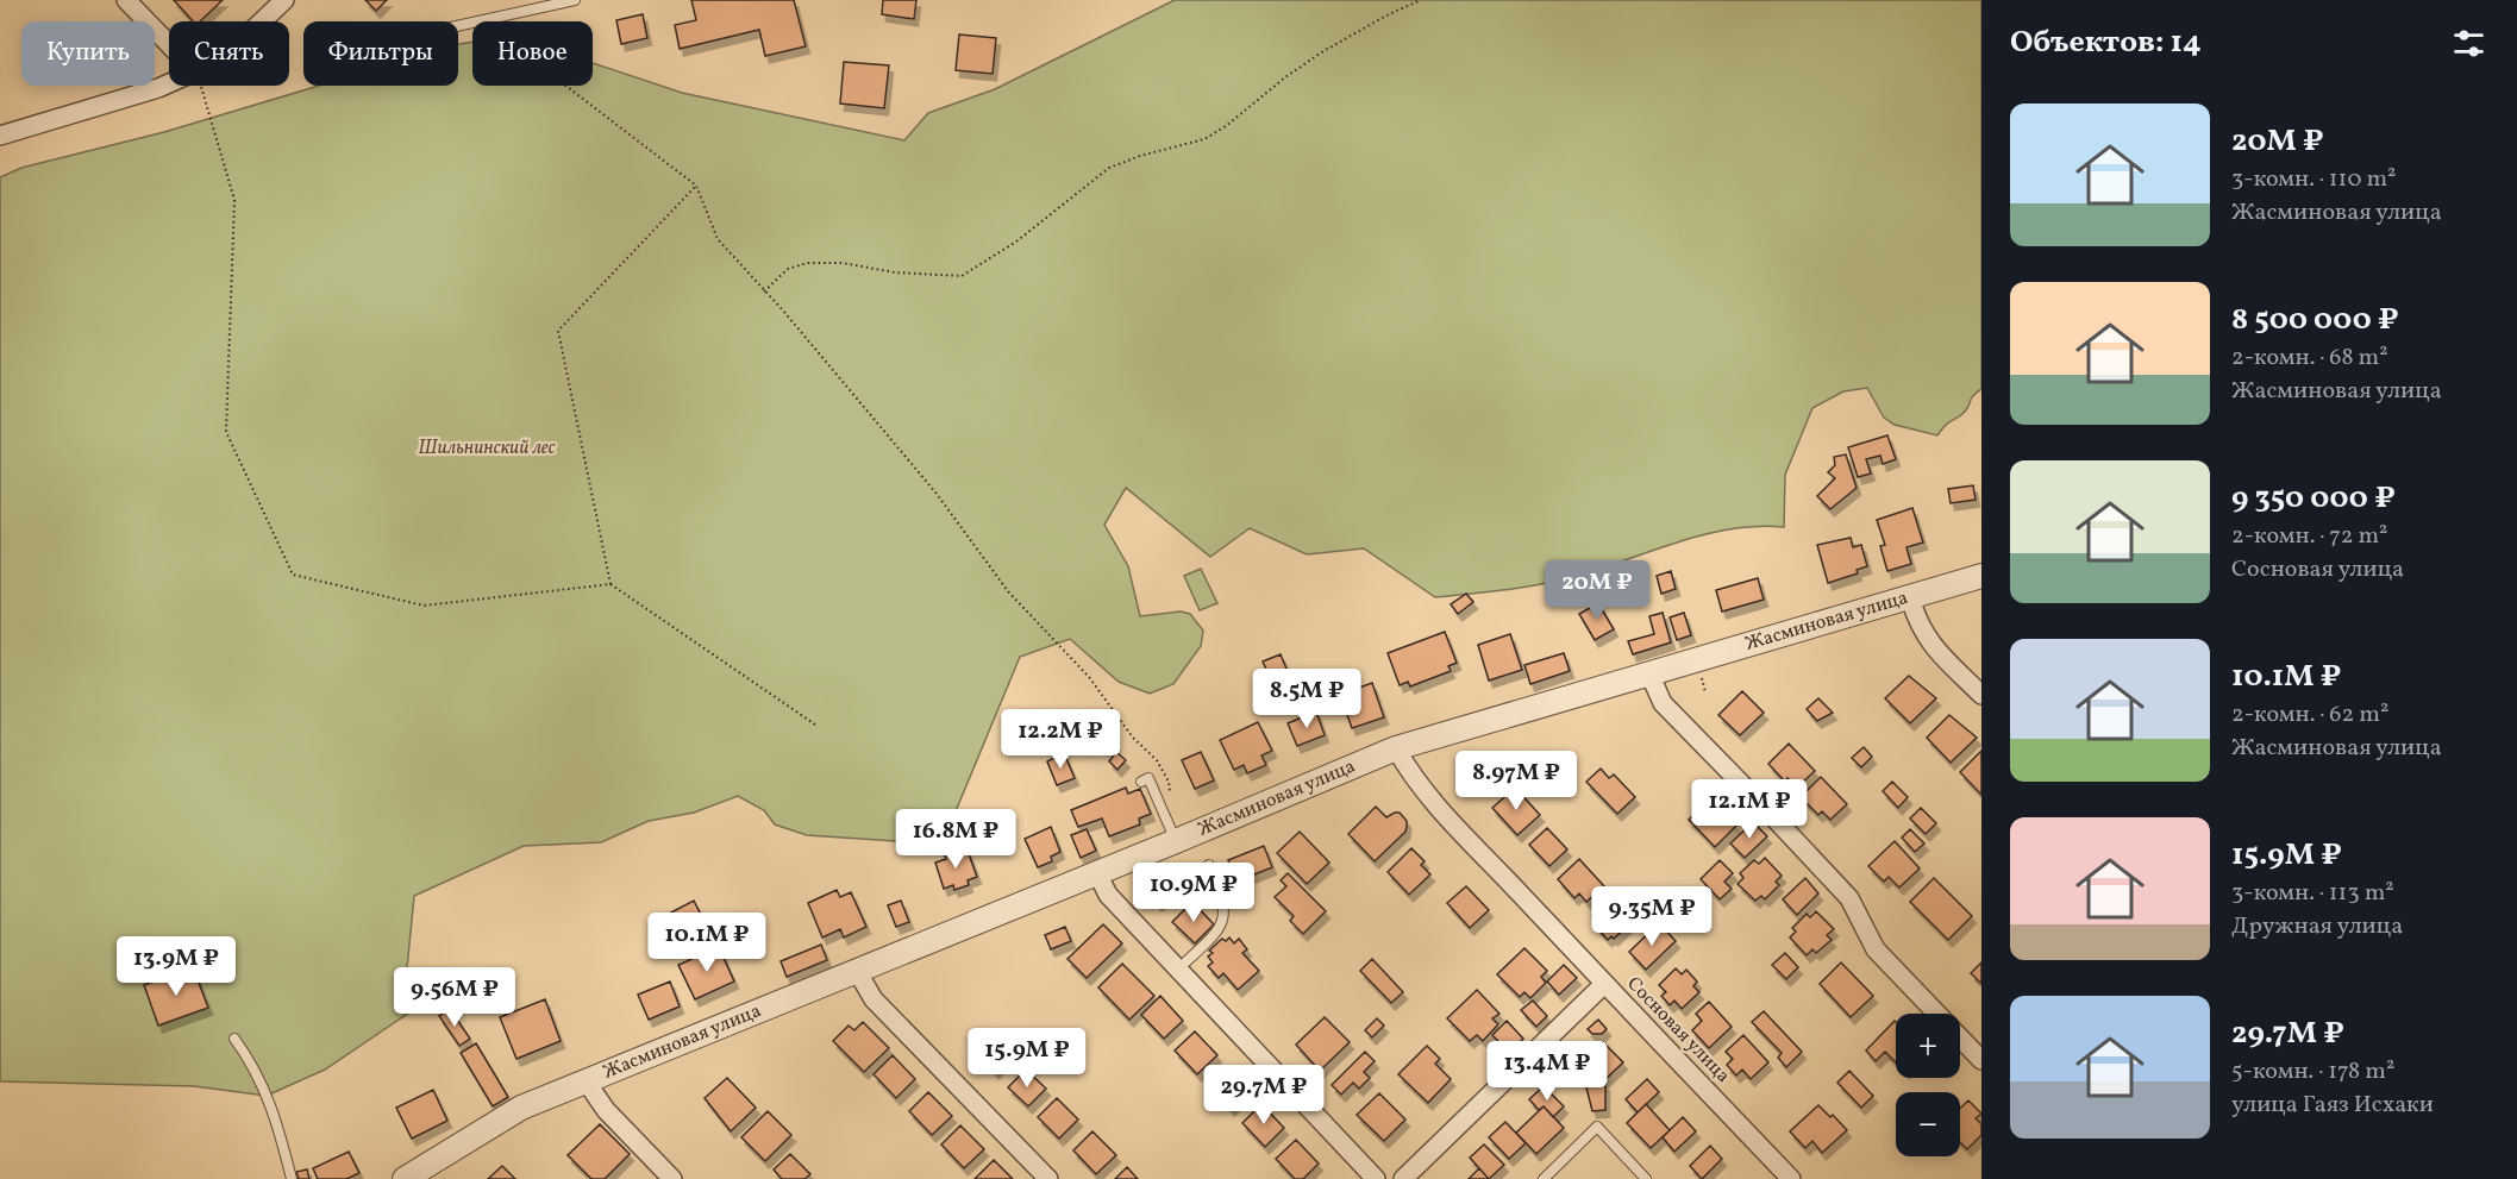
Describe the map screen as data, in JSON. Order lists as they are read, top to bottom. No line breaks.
{"streets":{"street":["Жасминовая улица","Сосновая улица"]},"crossings":[["Жасминовая улица","Сосновая улица"]],"parks":["Шильнинский лес"],"page":{"heading":"Объектов: 14","chip":["Купить","Снять","Фильтры","Новое"],"list":[{"name":"20M ₽","note":"3-комн. · 110 m² · Жасминовая улица"},{"name":"8 500 000 ₽","note":"2-комн. · 68 m² · Жасминовая улица"},{"name":"9 350 000 ₽","note":"2-комн. · 72 m² · Сосновая улица"},{"name":"10.1M ₽","note":"2-комн. · 62 m² · Жасминовая улица"},{"name":"15.9M ₽","note":"3-комн. · 113 m² · Дружная улица"},{"name":"29.7M ₽","note":"5-комн. · 178 m² · улица Гаяз Исхаки"}],"price":["20M ₽","8.5M ₽","12.2M ₽","8.97M ₽","12.1M ₽","16.8M ₽","10.9M ₽","9.35M ₽","10.1M ₽","13.9M ₽","9.56M ₽","15.9M ₽","13.4M ₽","29.7M ₽"],"map_buttons":["+","−"]}}
